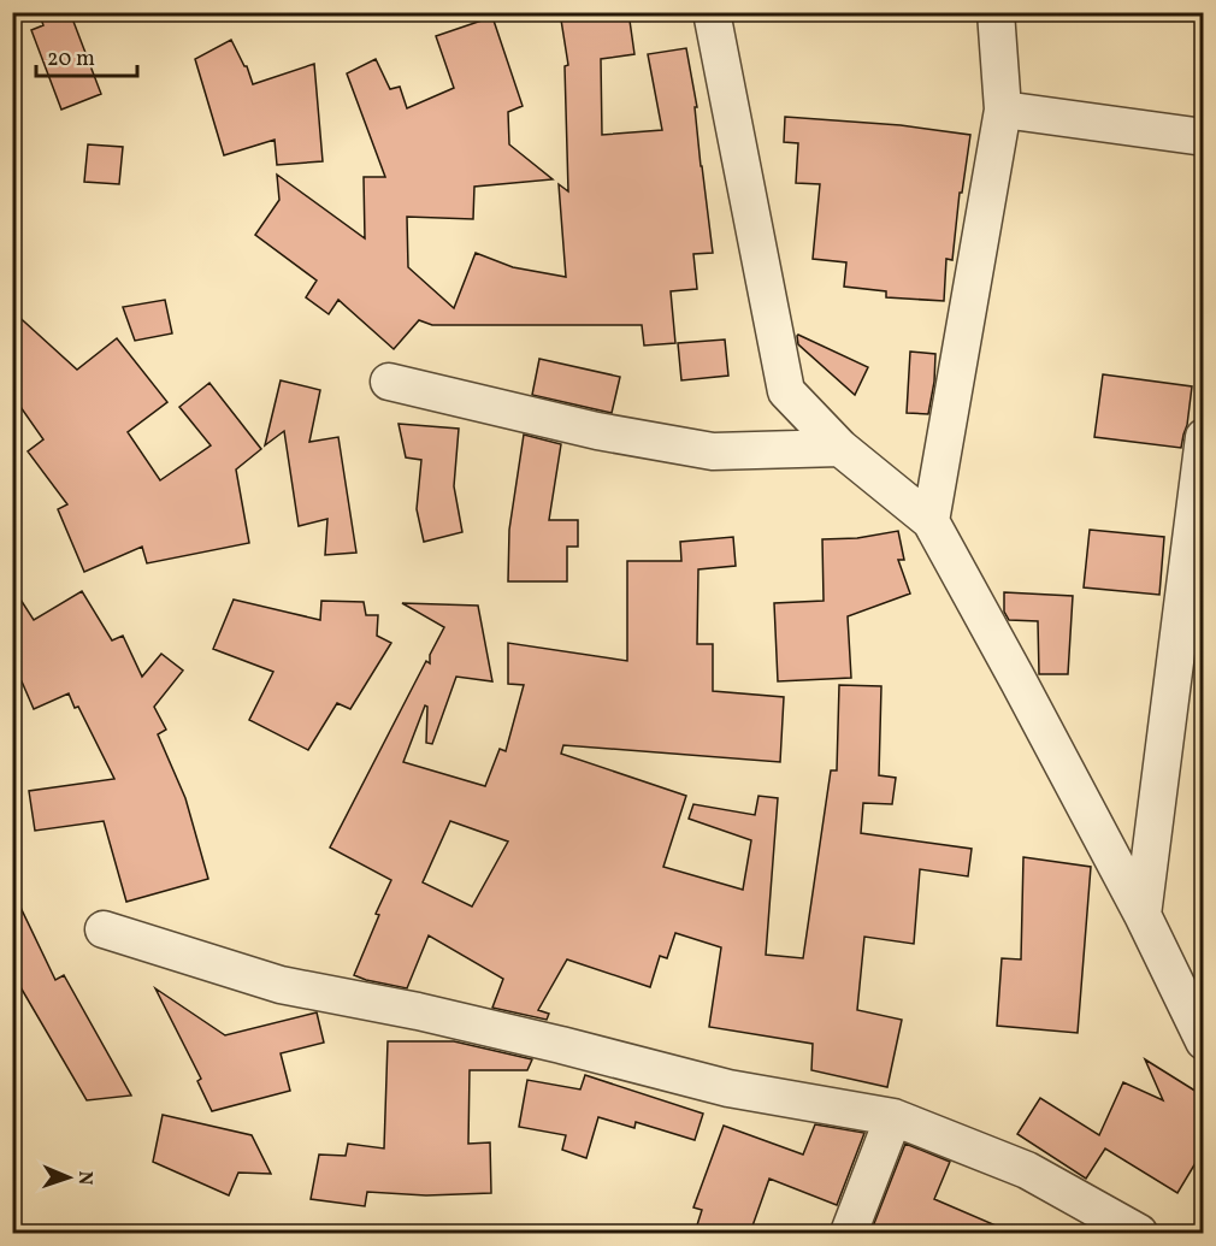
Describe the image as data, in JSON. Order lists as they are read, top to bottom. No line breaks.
{"scale_bar":"20 m","north":"right"}
